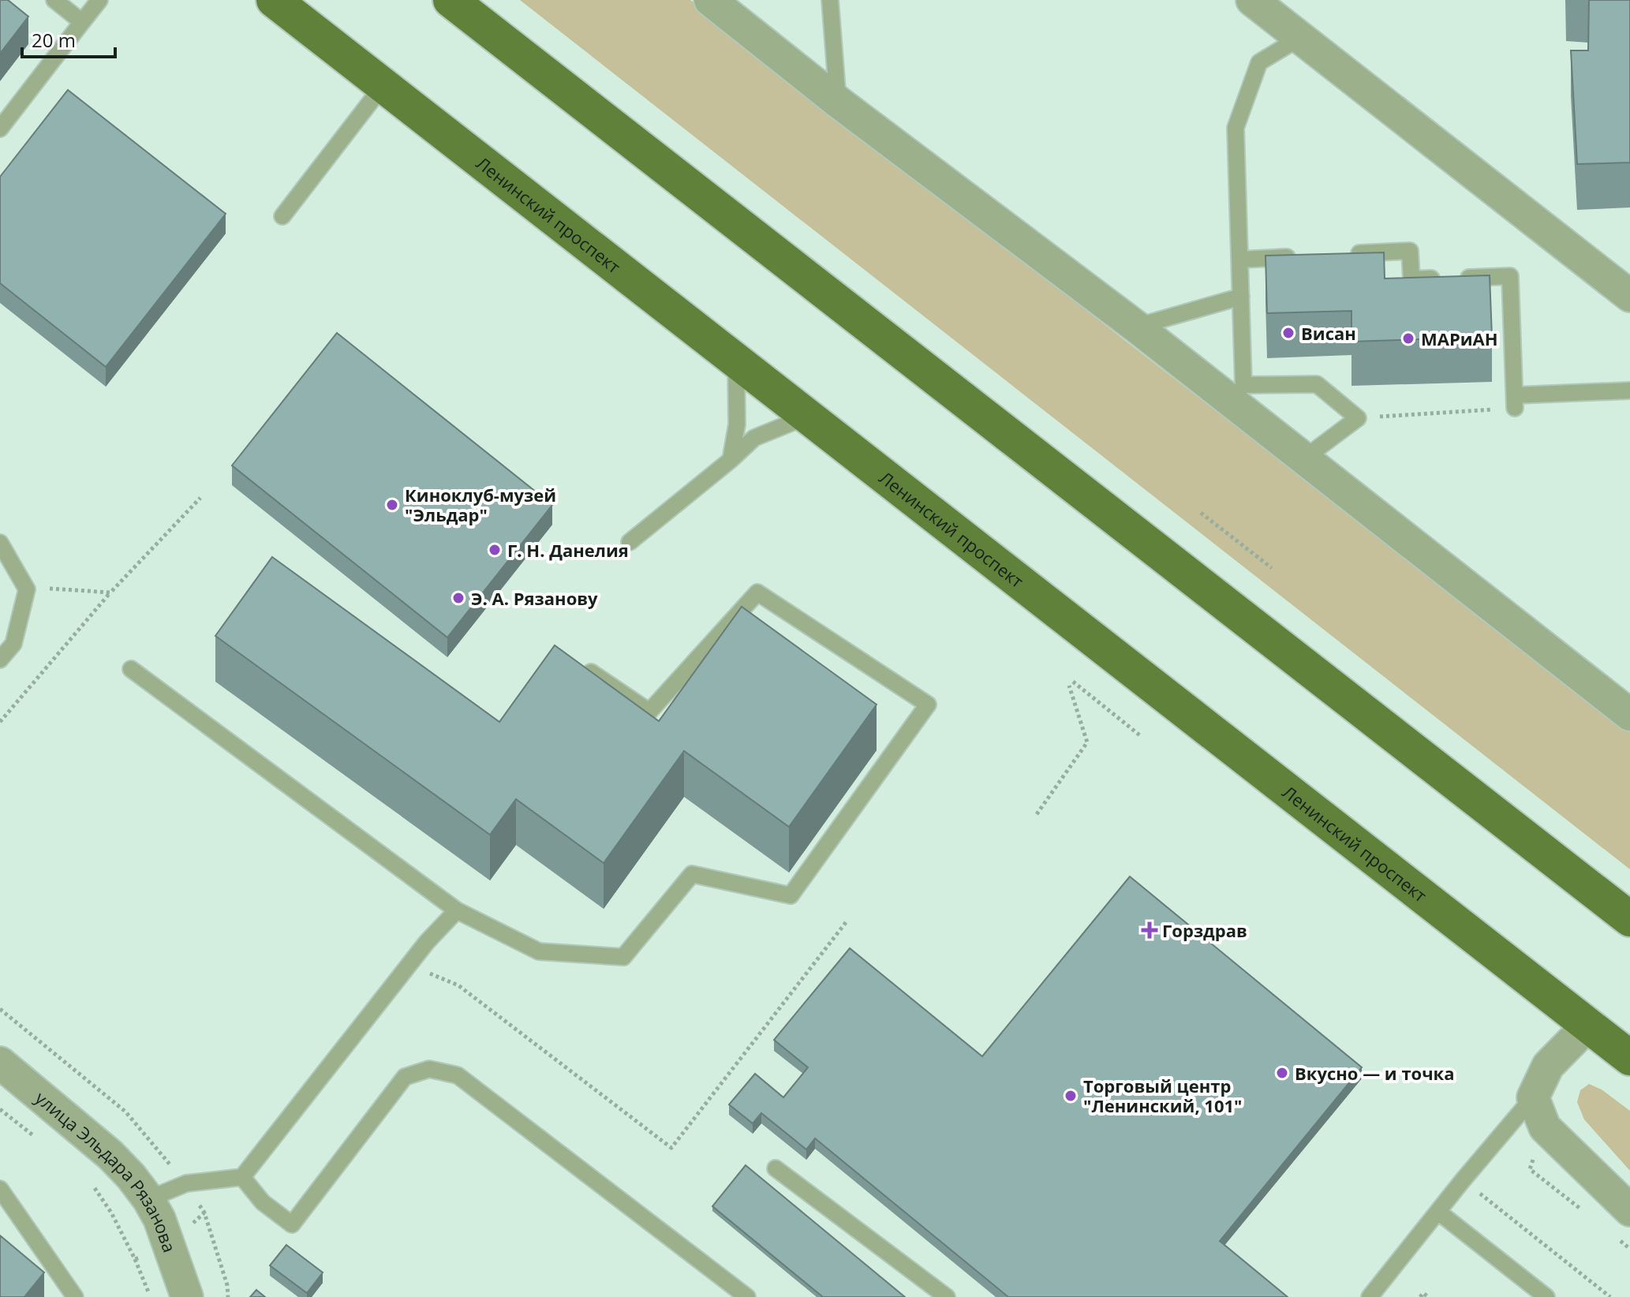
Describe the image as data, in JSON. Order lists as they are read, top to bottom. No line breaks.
{"streets":{"main road":["Ленинский проспект"],"street":["улица Эльдара Рязанова"]},"places":{"other":["Висан","МАРиАН","Киноклуб-музей \"Эльдар\"","Г. Н. Данелия","Э. А. Рязанову","Вкусно — и точка","Торговый центр \"Ленинский, 101\""],"health":["Горздрав"]},"scale_bar":"20 m"}
